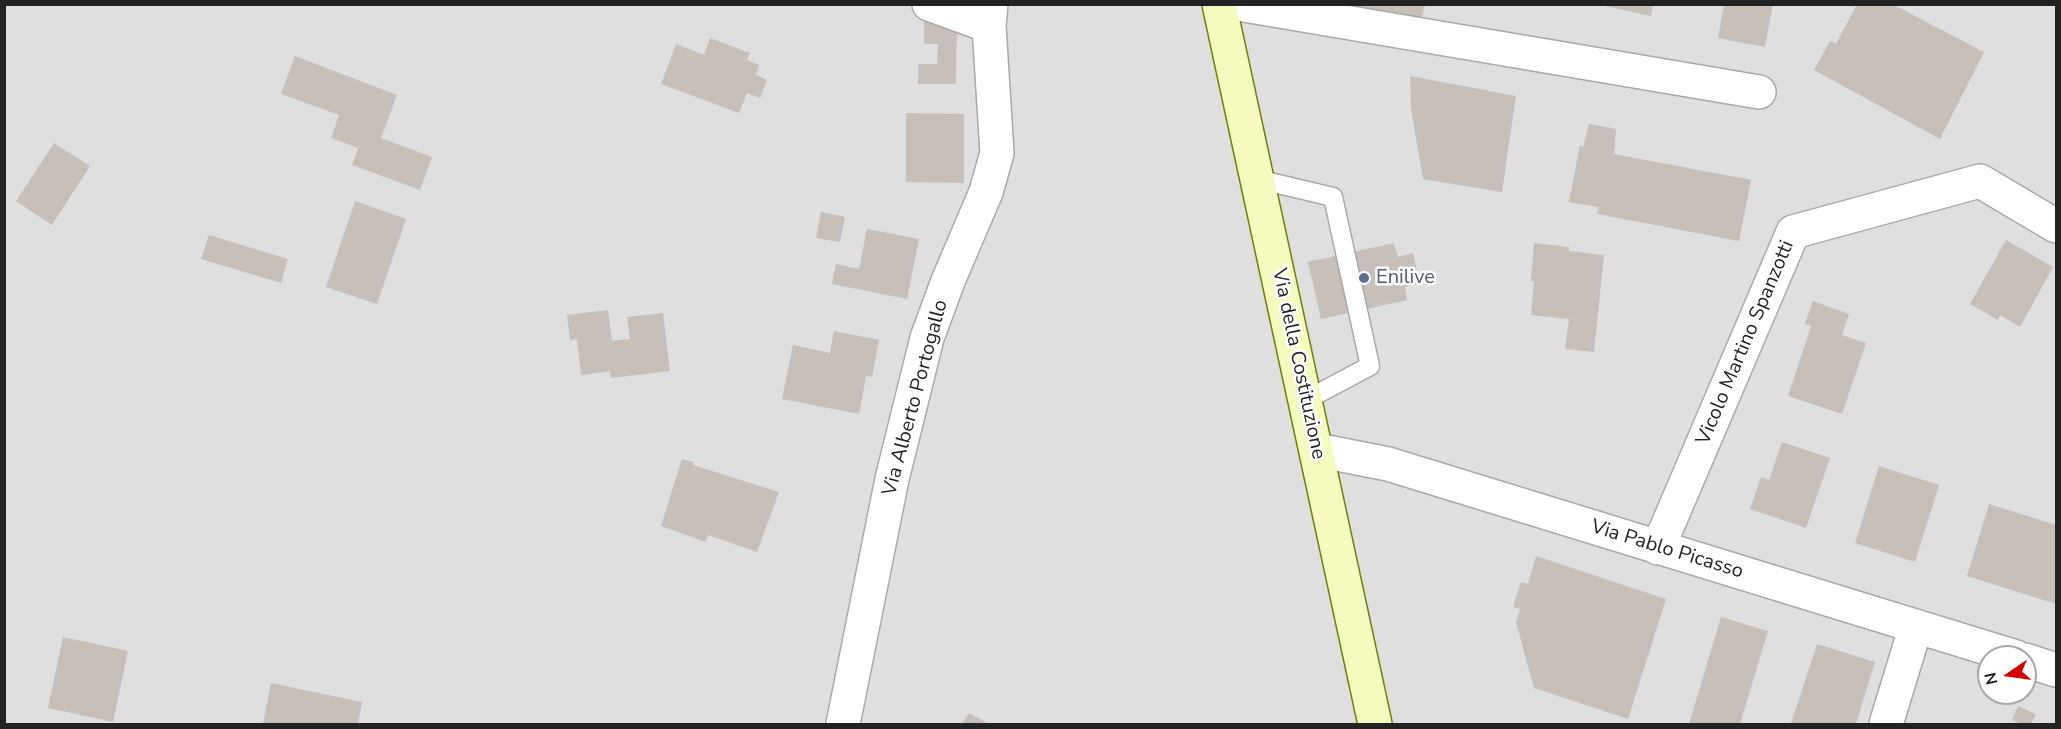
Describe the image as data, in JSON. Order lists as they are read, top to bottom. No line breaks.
{"streets":{"main road":["Via della Costituzione"],"street":["Vicolo Martino Spanzotti","Via Alberto Portogallo","Via Pablo Picasso"]},"crossings":[["Vicolo Martino Spanzotti","Via Pablo Picasso"],["Via della Costituzione","Via Pablo Picasso"]],"places":["Enilive"],"north":"left"}
